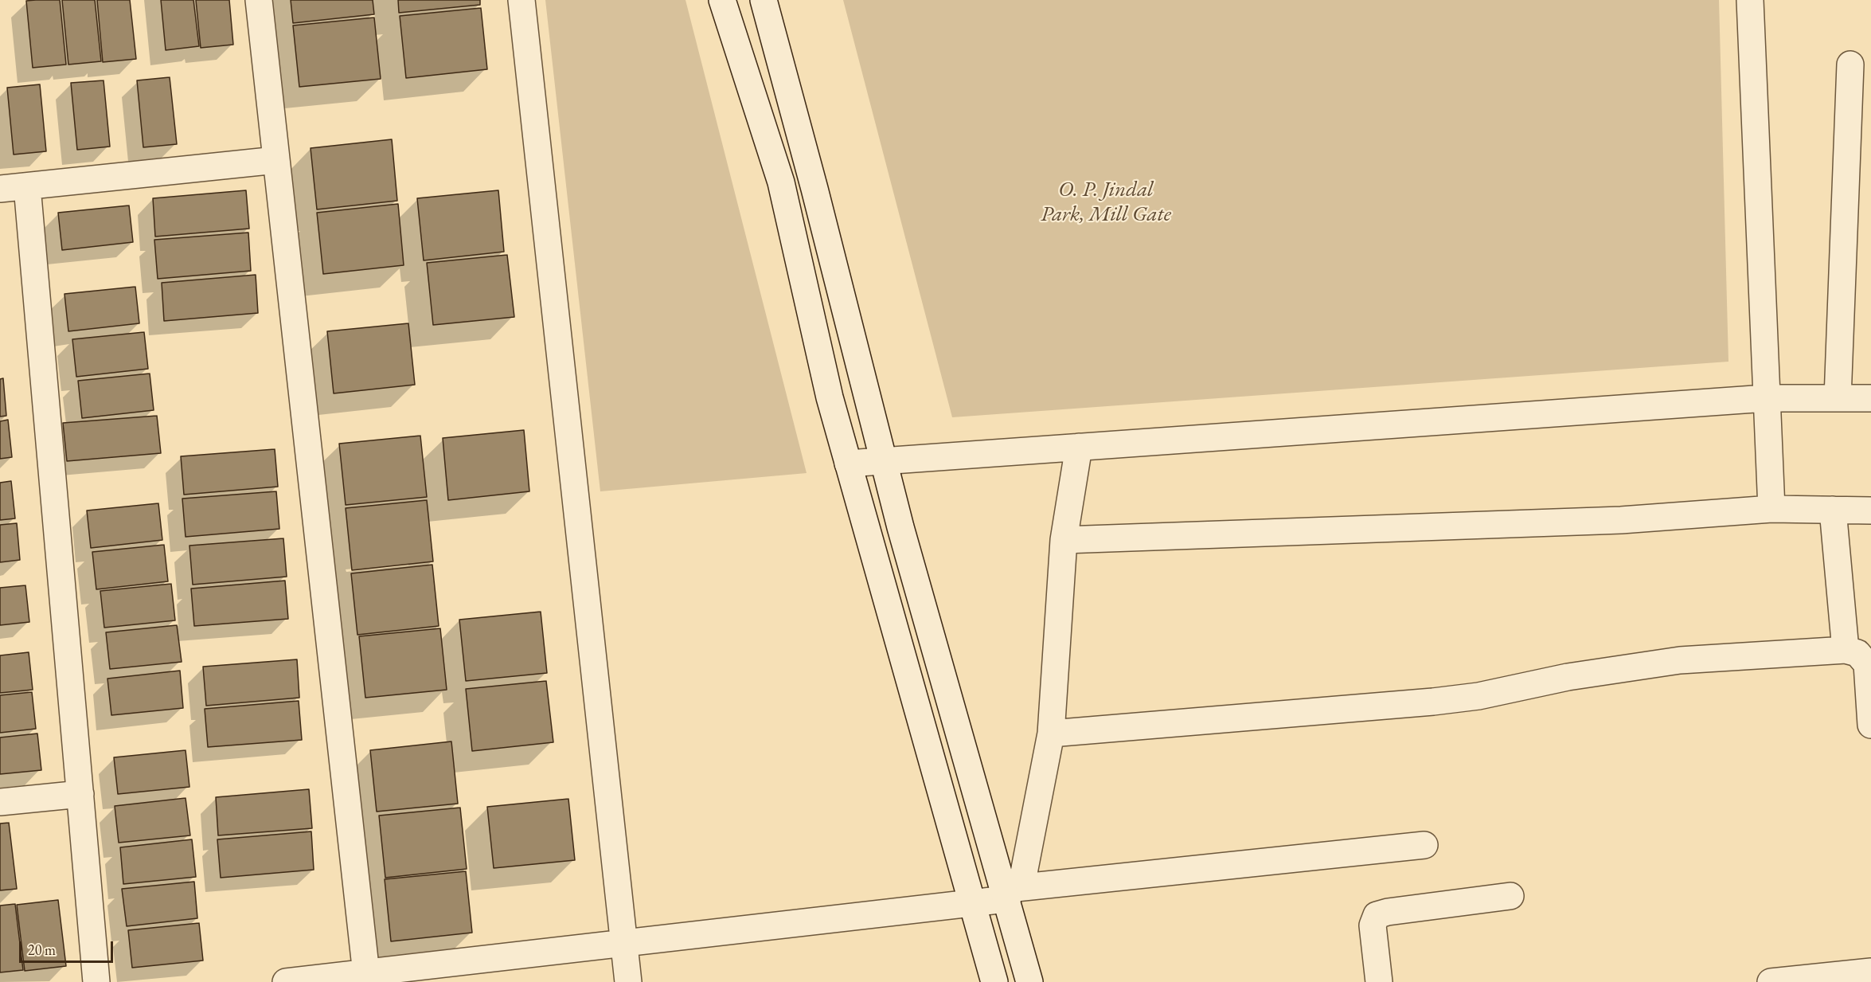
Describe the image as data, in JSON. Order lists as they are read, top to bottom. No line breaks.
{"parks":["O. P. Jindal Park, Mill Gate"],"scale_bar":"20 m"}
